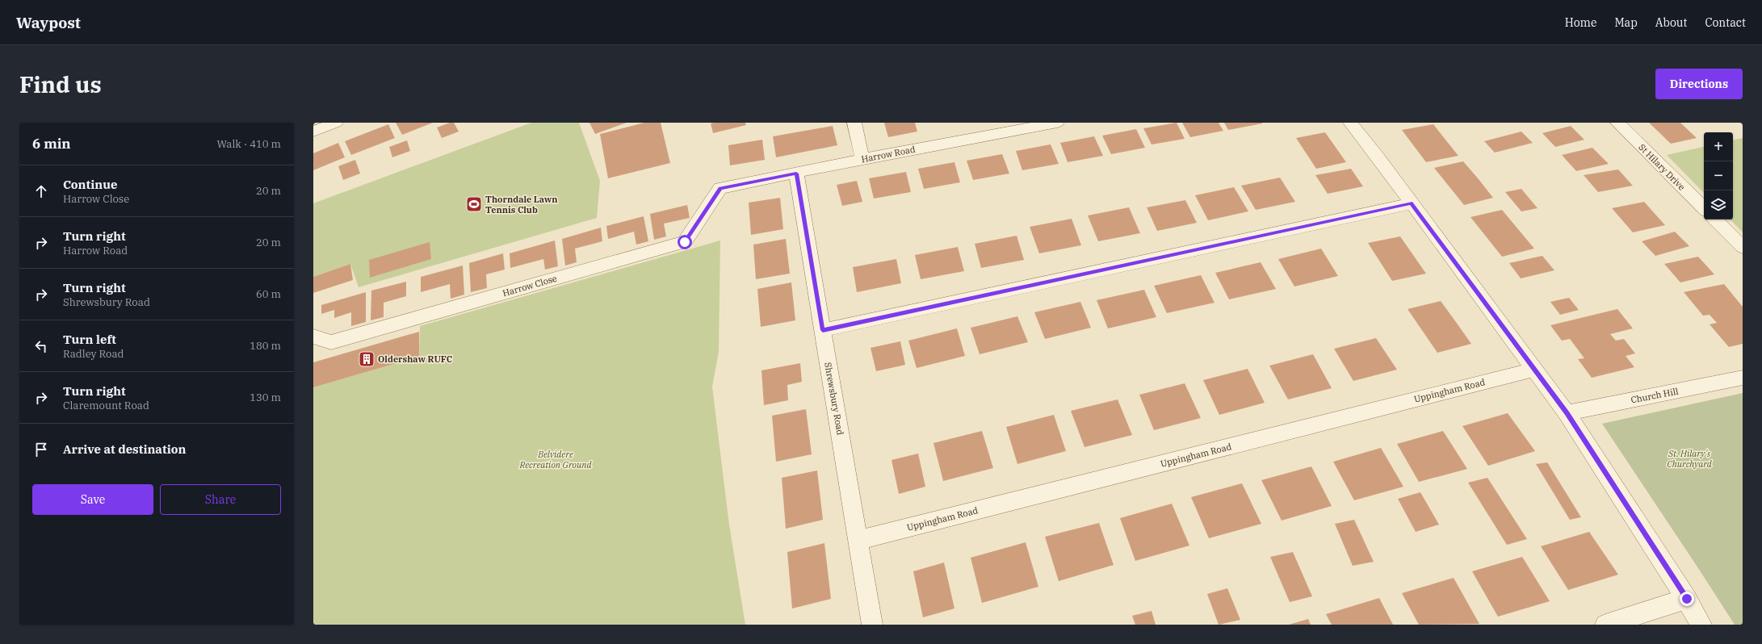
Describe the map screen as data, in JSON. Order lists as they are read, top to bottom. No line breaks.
{"streets":{"street":["Harrow Road","St Hilary Drive","Harrow Close","Uppingham Road","Church Hill","Shrewsbury Road"]},"crossings":[["Harrow Road","Harrow Close"],["Harrow Road","Shrewsbury Road"],["Uppingham Road","Shrewsbury Road"]],"parks":["St. Hilary's Churchyard","Belvidere Recreation Ground"],"places":{"sports":["Thorndale Lawn Tennis Club"],"building":["Oldershaw RUFC"]},"page":{"header":"Waypost","nav":["Home","Map","About","Contact"],"buttons":["Directions",["Save","Share"]],"title":"Find us","heading":["6 min","Walk · 410 m"],"map_buttons":["+","−"],"list":[["Continue","Harrow Close","20 m"],["Turn right","Harrow Road","20 m"],["Turn right","Shrewsbury Road","60 m"],["Turn left","Radley Road","180 m"],["Turn right","Claremount Road","130 m"],"Arrive at destination"]}}
